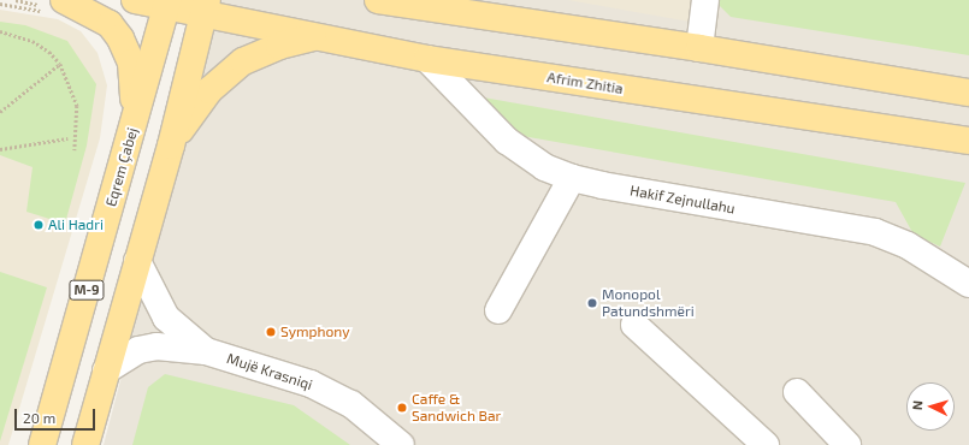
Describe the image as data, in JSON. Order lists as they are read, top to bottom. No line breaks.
{"streets":{"main road":["Afrim Zhitia","Eqrem Çabej","M-9"],"street":["Hakif Zejnullahu","Mujë Krasniqi"]},"crossings":[["Afrim Zhitia","Eqrem Çabej"],["Afrim Zhitia","Hakif Zejnullahu"],["Afrim Zhitia","M-9"]],"places":["Ali Hadri","Monopol Patundshmëri","Symphony","Caffe & Sandwich Bar"],"scale_bar":"20 m","north":"left"}
